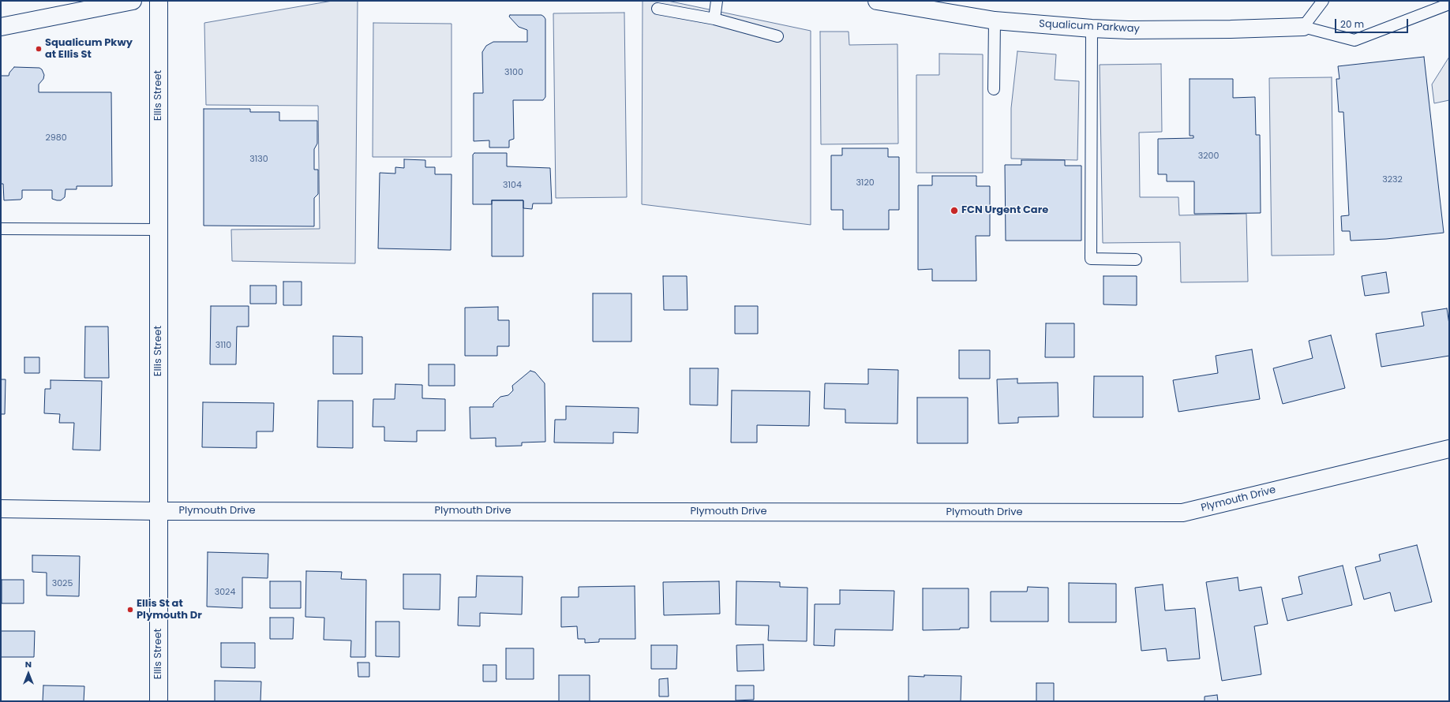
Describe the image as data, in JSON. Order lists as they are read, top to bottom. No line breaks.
{"streets":{"street":["Squalicum Parkway","Ellis Street","Plymouth Drive"]},"crossings":[["Ellis Street","Plymouth Drive"]],"places":["Squalicum Pkwy at Ellis St","FCN Urgent Care","Ellis St at Plymouth Dr"],"house_numbers":["3100","2980","3200","3130","3232","3120","3104","3110","3025","3024"],"scale_bar":"20 m","north":"top"}
